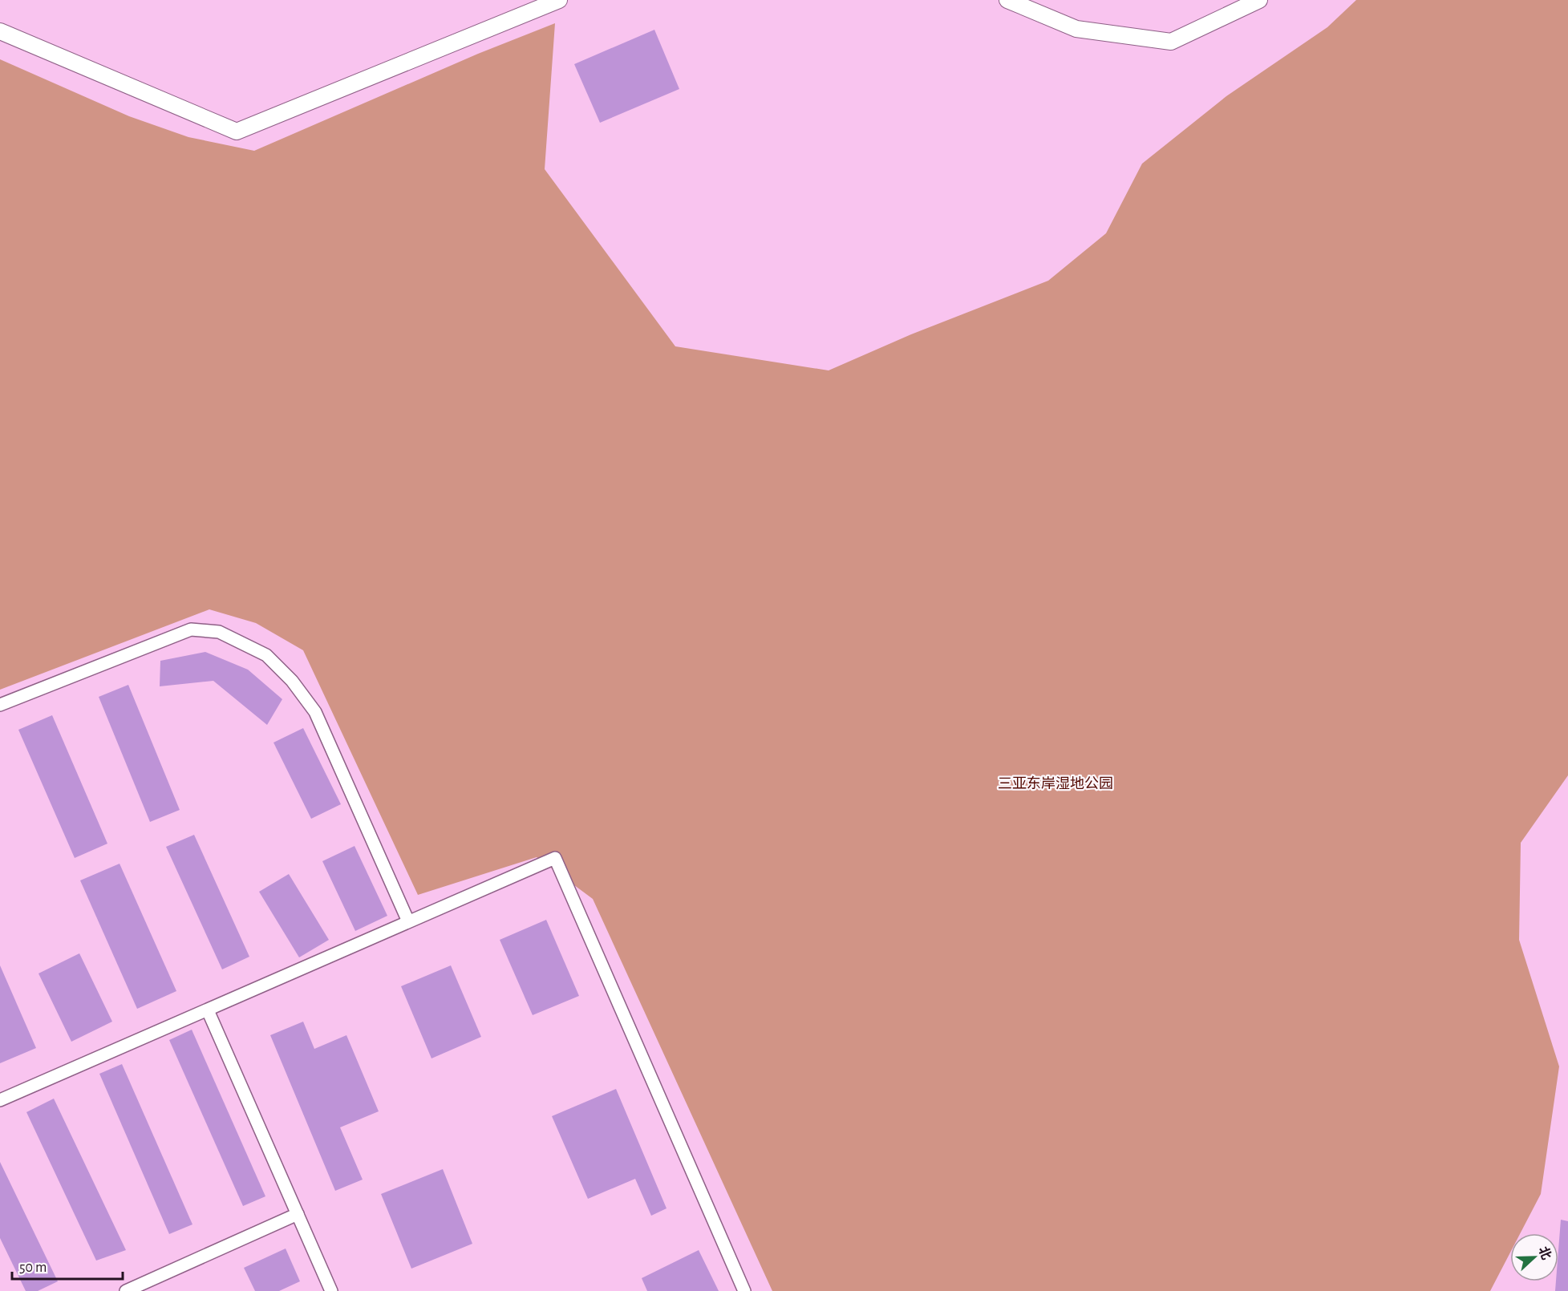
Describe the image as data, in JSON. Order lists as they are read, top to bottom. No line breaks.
{"parks":["三亚东岸湿地公园"],"scale_bar":"50 m","north":"right"}
